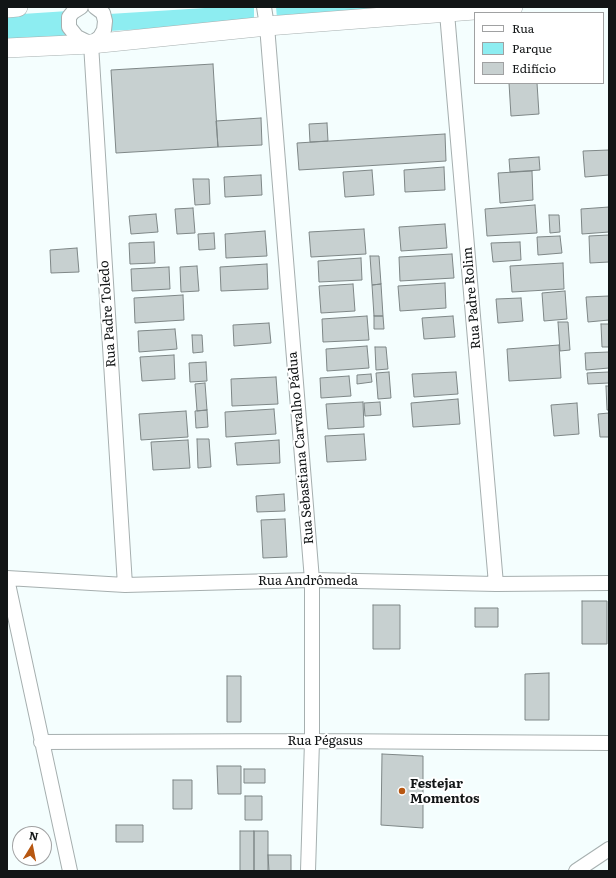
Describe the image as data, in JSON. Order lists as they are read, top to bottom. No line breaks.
{"streets":{"street":["Rua Padre Rolim","Rua Padre Toledo","Rua Sebastiana Carvalho Pádua","Rua Andrômeda","Rua Pégasus"]},"crossings":[["Rua Padre Rolim","Rua Andrômeda"],["Rua Padre Toledo","Rua Andrômeda"],["Rua Sebastiana Carvalho Pádua","Rua Andrômeda"],["Rua Sebastiana Carvalho Pádua","Rua Pégasus"]],"places":["Festejar Momentos"],"legend":["Rua","Parque","Edifício"],"north":"top"}
